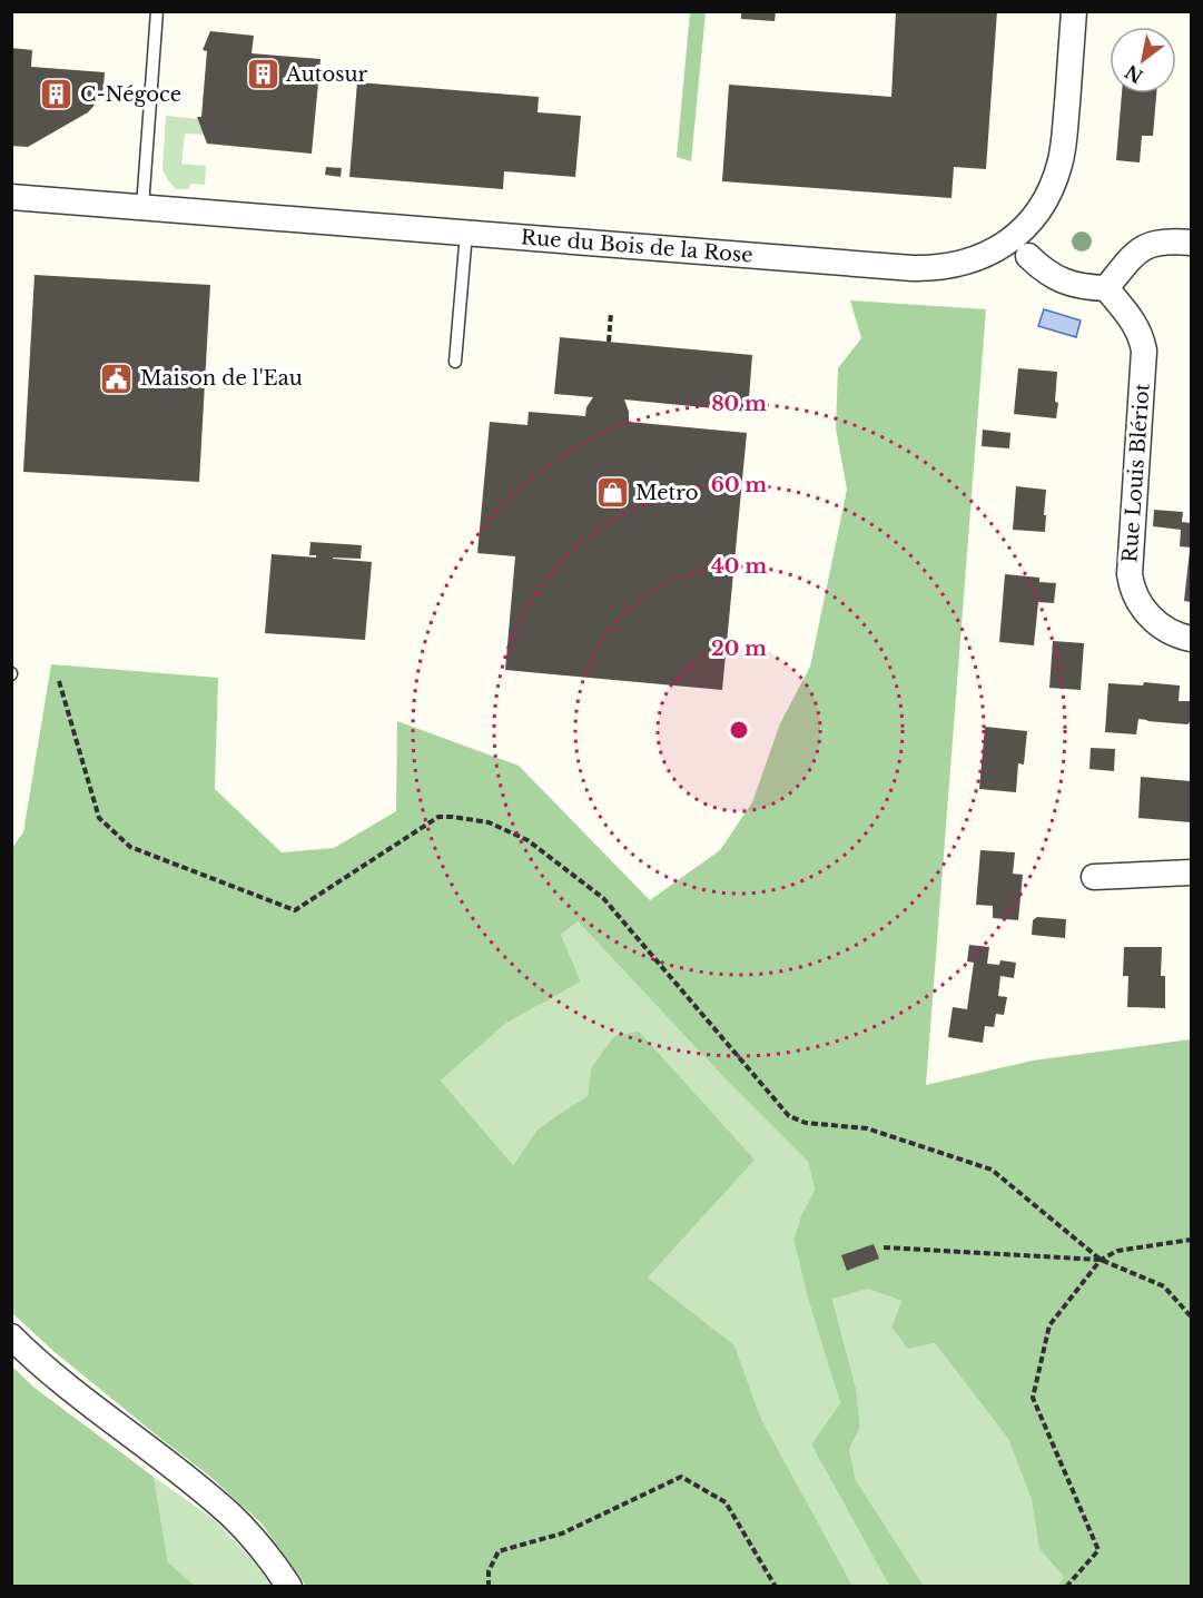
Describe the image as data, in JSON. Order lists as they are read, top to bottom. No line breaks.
{"streets":{"street":["Rue du Bois de la Rose","Rue Louis Blériot"]},"places":{"building":["Autosur","C-Négoce"],"public building":["Maison de l'Eau"],"shop":["Metro"]},"north":"bottom left","rings":["80 m","60 m","40 m","20 m"]}
